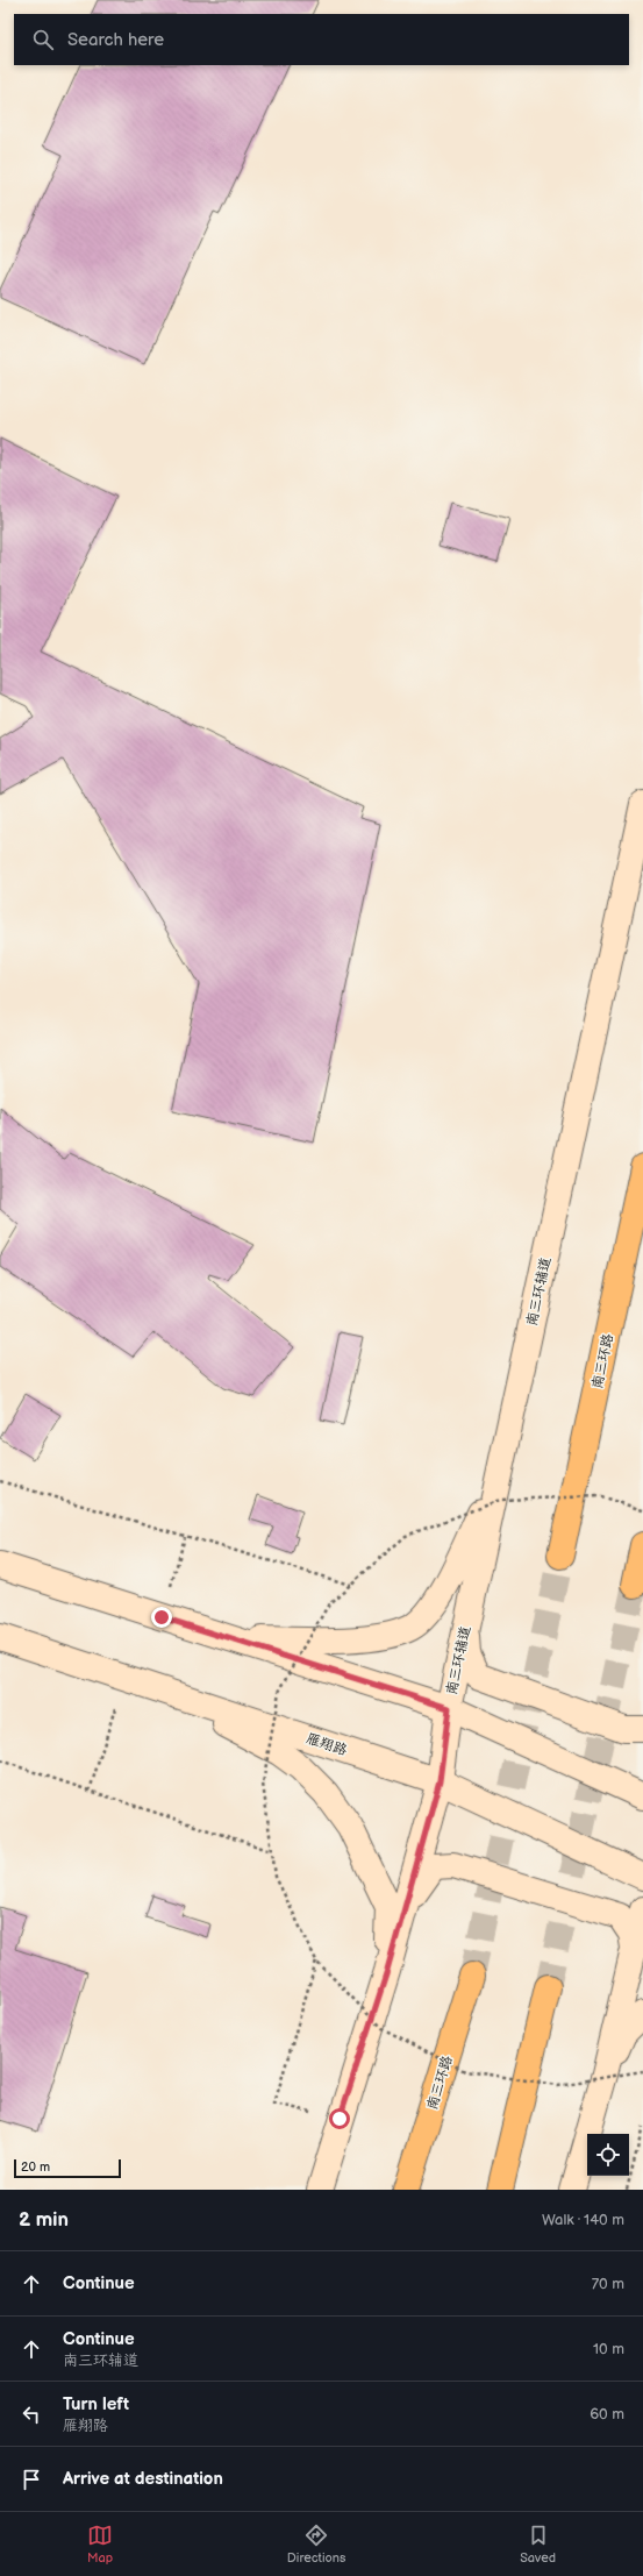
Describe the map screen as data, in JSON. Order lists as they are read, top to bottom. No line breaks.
{"streets":{"highway":["南三环路"],"main road":["南三环辅道","雁翔路"]},"crossings":[["南三环辅道","雁翔路"]],"scale_bar":"20 m","page":{"search":"Search here","scale":"20 m","heading":["2 min","Walk · 140 m"],"list":[["Continue","70 m"],["Continue","南三环辅道","10 m"],["Turn left","雁翔路","60 m"],"Arrive at destination"],"nav":["Map","Directions","Saved"]}}
